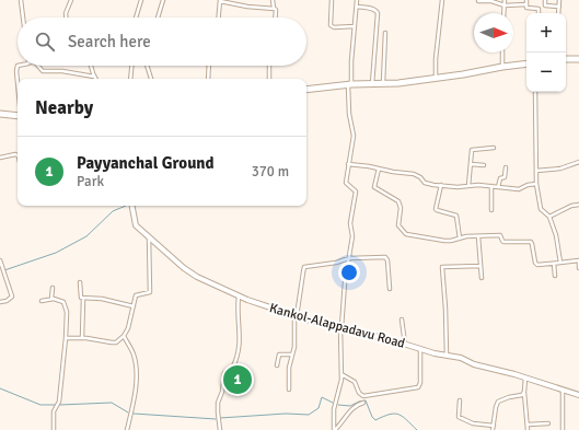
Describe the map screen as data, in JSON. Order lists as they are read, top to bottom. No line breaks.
{"streets":{"main road":["Kankol-Alappadavu Road"]},"north":"right","page":{"map_buttons":["+","−"],"search":"Search here","heading":"Nearby","list":[{"mark":"1","name":"Payyanchal Ground","note":"Park","value":"370 m"}],"pins":"1"}}
